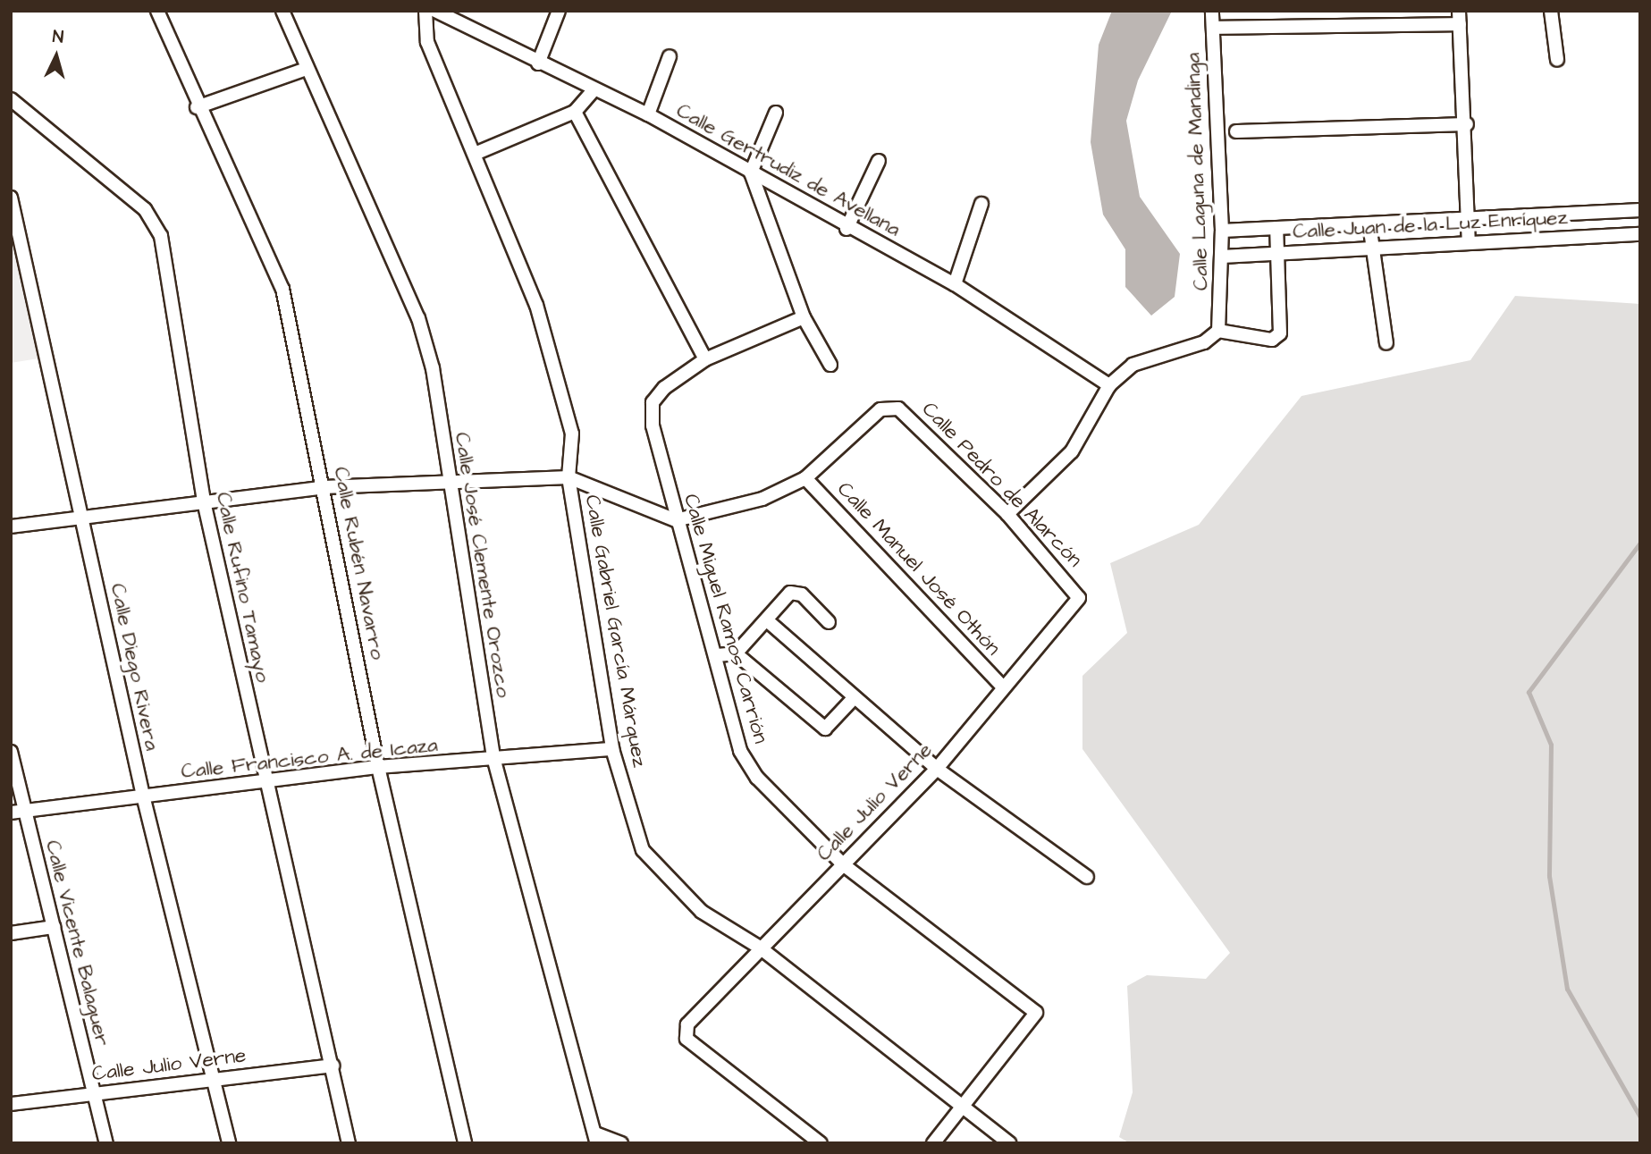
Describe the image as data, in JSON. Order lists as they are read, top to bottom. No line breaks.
{"streets":{"street":["Calle Gertrudiz de Avellana","Calle Laguna de Mandinga","Calle Juan de la Luz Enríquez","Calle Pedro de Alarcón","Calle Rubén Navarro","Calle José Clemente Orozco","Calle Manuel José Othón","Calle Rufino Tamayo","Calle Miguel Ramos Carrión","Calle Gabriel García Márquez","Calle Diego Rivera","Calle Francisco A. de Icaza","Calle Julio Verne","Calle Vicente Balaguer"]},"crossings":[["Calle Laguna de Mandinga","Calle Juan de la Luz Enríquez"],["Calle Pedro de Alarcón","Calle Manuel José Othón"],["Calle Pedro de Alarcón","Calle Julio Verne"],["Calle Rubén Navarro","Calle Francisco A. de Icaza"],["Calle José Clemente Orozco","Calle Francisco A. de Icaza"],["Calle Manuel José Othón","Calle Julio Verne"],["Calle Rufino Tamayo","Calle Francisco A. de Icaza"],["Calle Rufino Tamayo","Calle Julio Verne"],["Calle Miguel Ramos Carrión","Calle Gabriel García Márquez"],["Calle Miguel Ramos Carrión","Calle Julio Verne"],["Calle Gabriel García Márquez","Calle Francisco A. de Icaza"],["Calle Gabriel García Márquez","Calle Julio Verne"],["Calle Diego Rivera","Calle Francisco A. de Icaza"],["Calle Diego Rivera","Calle Julio Verne"],["Calle Francisco A. de Icaza","Calle Vicente Balaguer"],["Calle Julio Verne","Calle Vicente Balaguer"]],"north":"top"}
